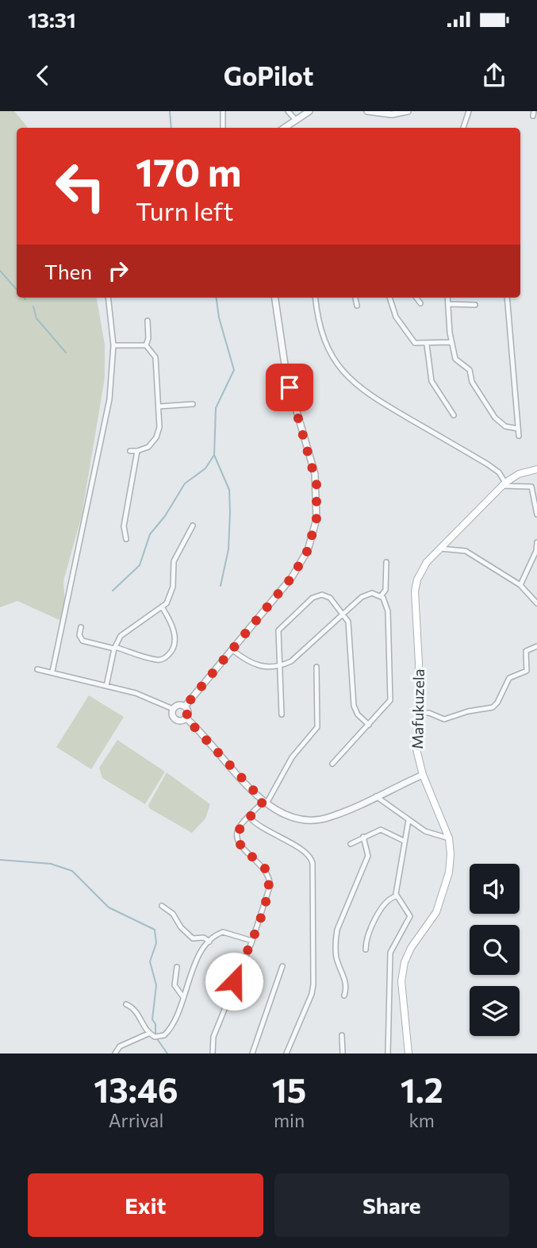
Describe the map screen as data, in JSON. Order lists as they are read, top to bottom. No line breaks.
{"streets":{"main road":["Mafukuzela"]},"page":{"status":"13:31","header":"GoPilot","turn":["170 m","Turn left"],"then":"Then","eta":["13:46","Arrival","15","min","1.2","km"],"buttons":["Exit","Share"]}}
